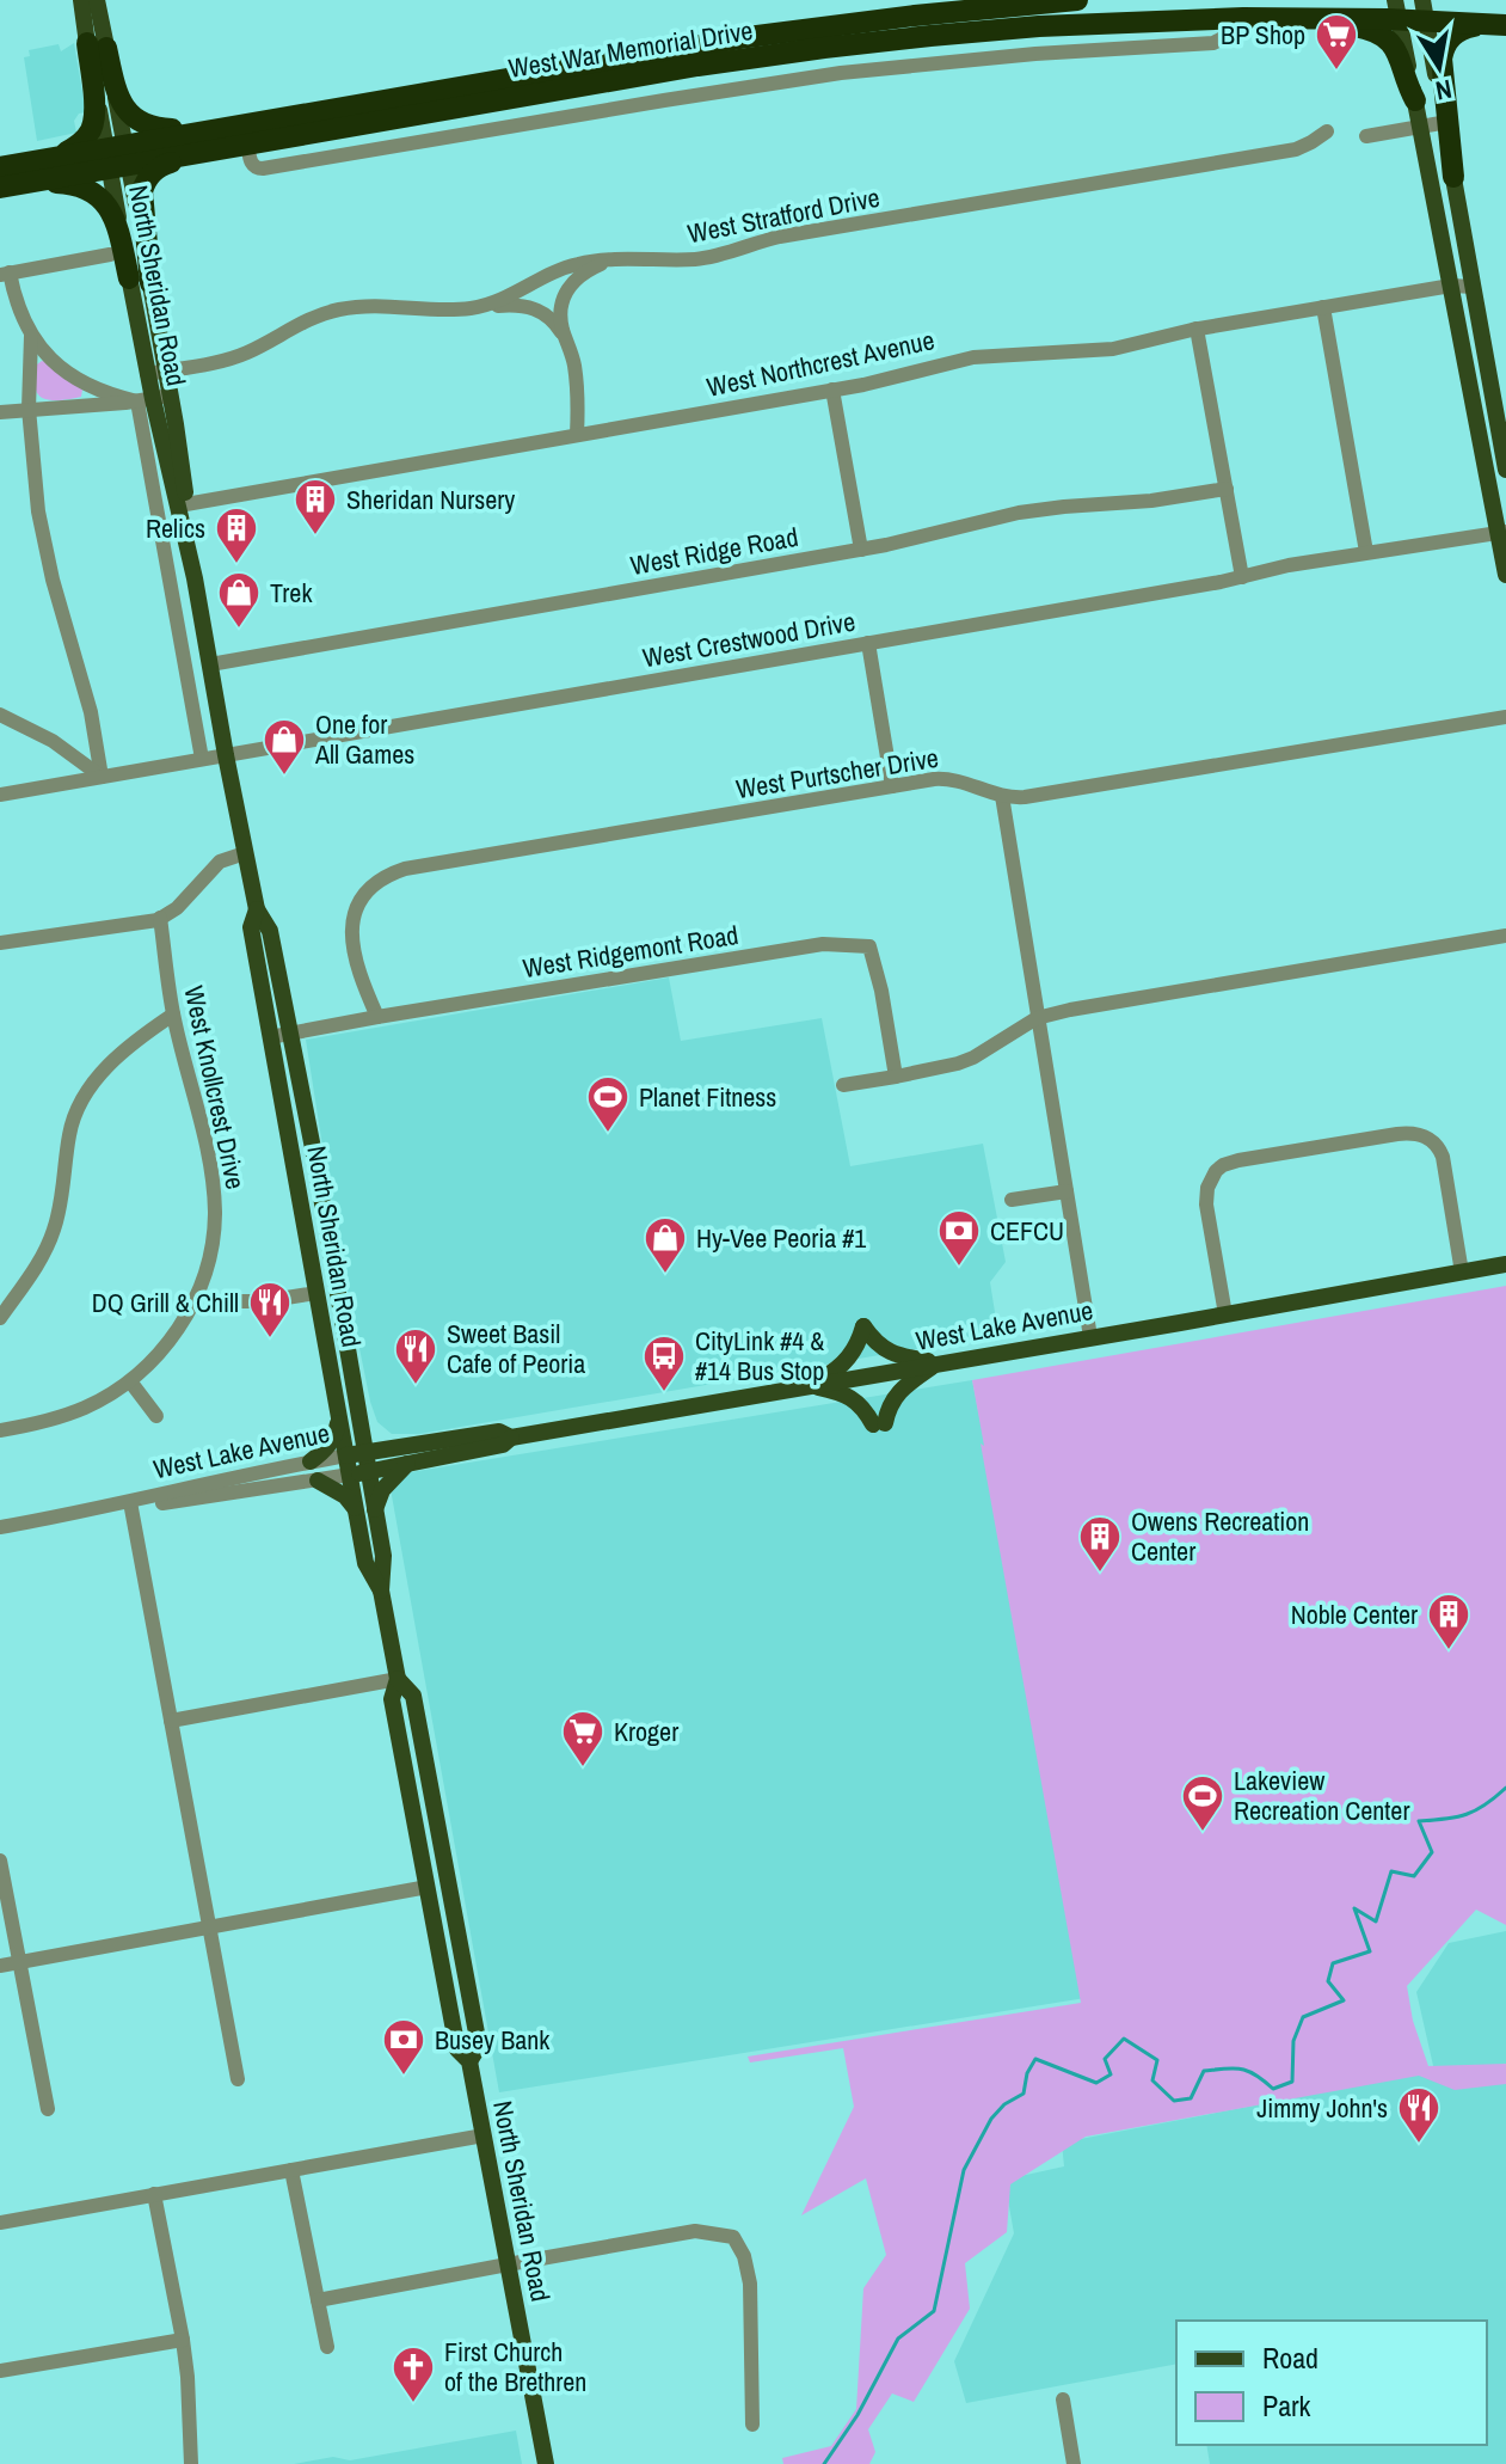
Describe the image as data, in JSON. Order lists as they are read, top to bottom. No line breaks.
{"streets":{"highway":["West War Memorial Drive"],"main road":["North Sheridan Road","West Lake Avenue"],"street":["West Stratford Drive","West Northcrest Avenue","West Ridge Road","West Crestwood Drive","West Purtscher Drive","West Ridgemont Road","West Knollcrest Drive"]},"crossings":[["West War Memorial Drive","North Sheridan Road"],["West Stratford Drive","North Sheridan Road"],["North Sheridan Road","West Northcrest Avenue"],["North Sheridan Road","West Ridge Road"],["North Sheridan Road","West Crestwood Drive"],["North Sheridan Road","West Ridgemont Road"],["North Sheridan Road","West Lake Avenue"],["West Purtscher Drive","West Ridgemont Road"]],"places":{"supermarket":["BP Shop","Kroger"],"building":["Sheridan Nursery","Relics","Owens Recreation Center","Noble Center"],"shop":["Trek","One for All Games","Hy-Vee Peoria #1"],"sports":["Planet Fitness","Lakeview Recreation Center"],"bank":["CEFCU","Busey Bank"],"restaurant":["DQ Grill & Chill","Sweet Basil Cafe of Peoria","Jimmy John's"],"bus stop":["CityLink #4 & #14 Bus Stop"],"church":["First Church of the Brethren"]},"legend":["Road","Park"],"north":"bottom"}
